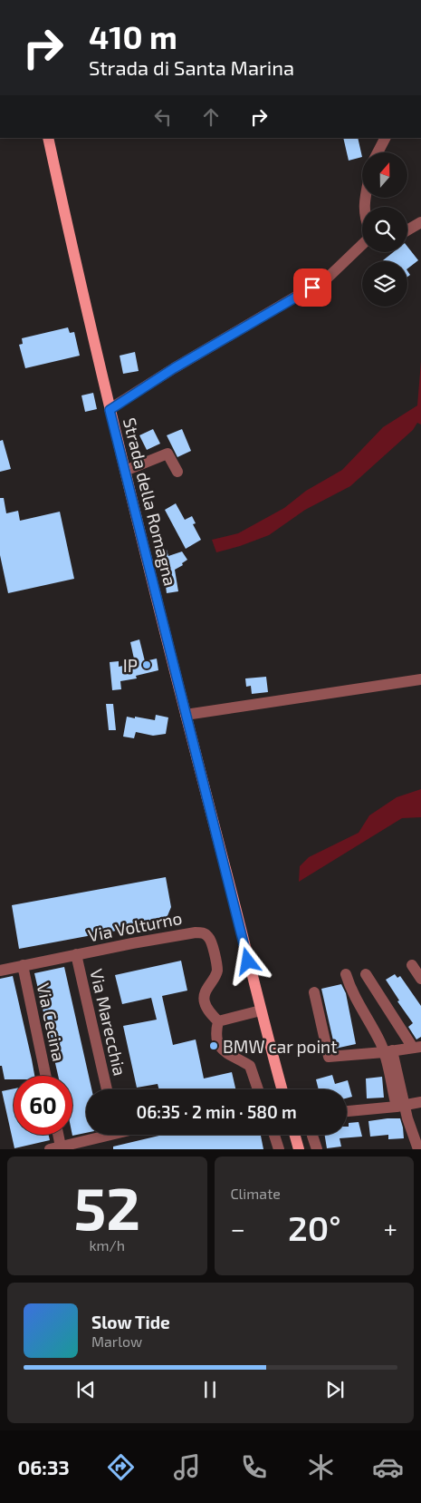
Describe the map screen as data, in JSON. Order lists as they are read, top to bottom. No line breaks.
{"streets":{"main road":["Strada della Romagna"],"street":["Via Volturno","Via Cecina","Via Marecchia"]},"crossings":[["Via Volturno","Via Cecina"],["Via Volturno","Via Marecchia"]],"places":["IP","BMW car point"],"north":"top","page":{"turn":["410 m","Strada di Santa Marina"],"limit":"60","trip":"06:35 · 2 min · 580 m","tile":[["52","km/h"],"Climate"],"heat":["−","20°","+"],"song":["Slow Tide","Marlow"],"tabs":"06:33"}}
